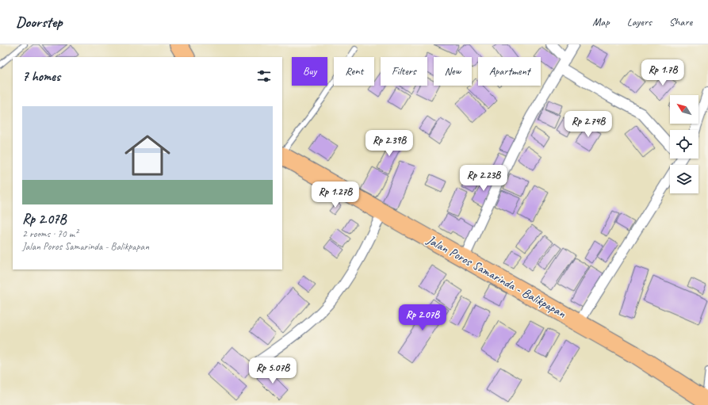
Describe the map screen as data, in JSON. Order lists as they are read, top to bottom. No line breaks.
{"streets":{"highway":["Jalan Poros Samarinda - Balikpapan"]},"north":"top left","page":{"header":"Doorstep","nav":["Map","Layers","Share"],"chip":["Buy","Rent","Filters","New","Apartment"],"heading":"7 homes","price":["Rp 1.7B","Rp 2.74B","Rp 2.39B","Rp 2.23B","Rp 1.27B","Rp 2.07B","Rp 5.07B"],"list":[{"name":"Rp 2.07B","note":"2 rooms · 70 m² · Jalan Poros Samarinda - Balikpapan"}]}}
